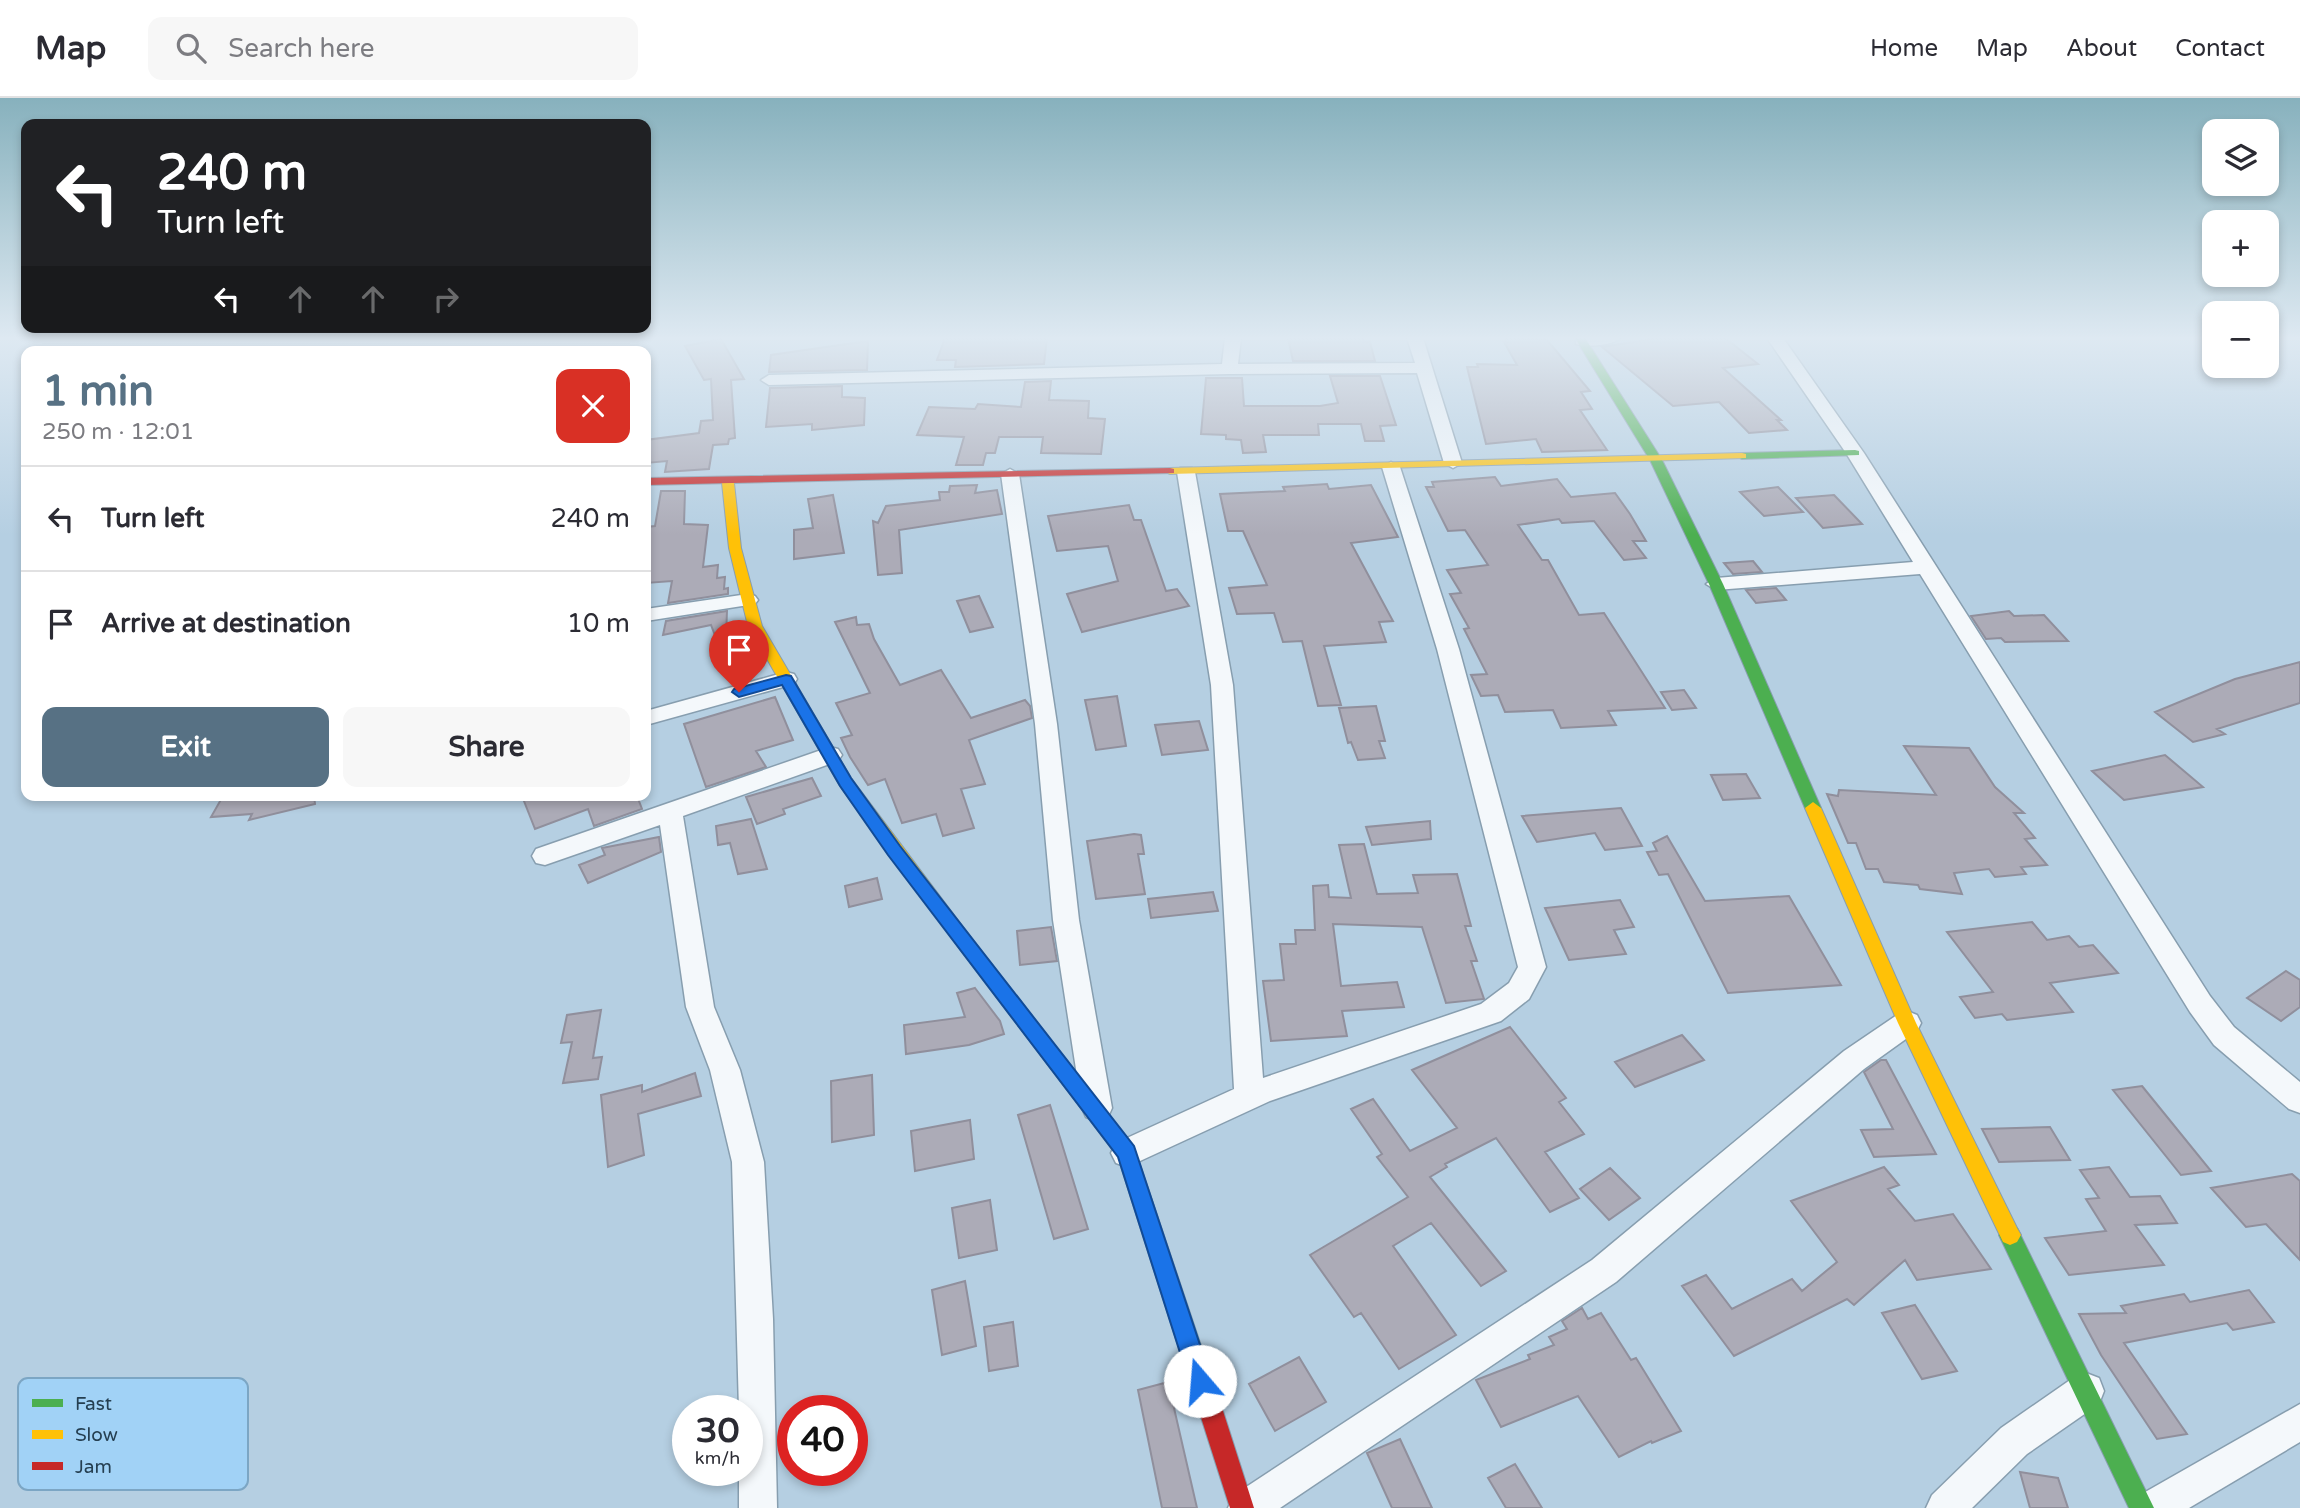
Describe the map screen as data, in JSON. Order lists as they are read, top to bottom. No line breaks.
{"legend":["Fast","Slow","Jam"],"page":{"header":"Map","search":"Search here","nav":["Home","Map","About","Contact"],"map_buttons":["+","−"],"turn":["240 m","Turn left"],"heading":["1 min","250 m · 12:01"],"list":[{"name":"Turn left","value":"240 m"},{"name":"Arrive at destination","value":"10 m"}],"buttons":["Exit","Share"],"speed":"30 km/h","limit":"40"}}
